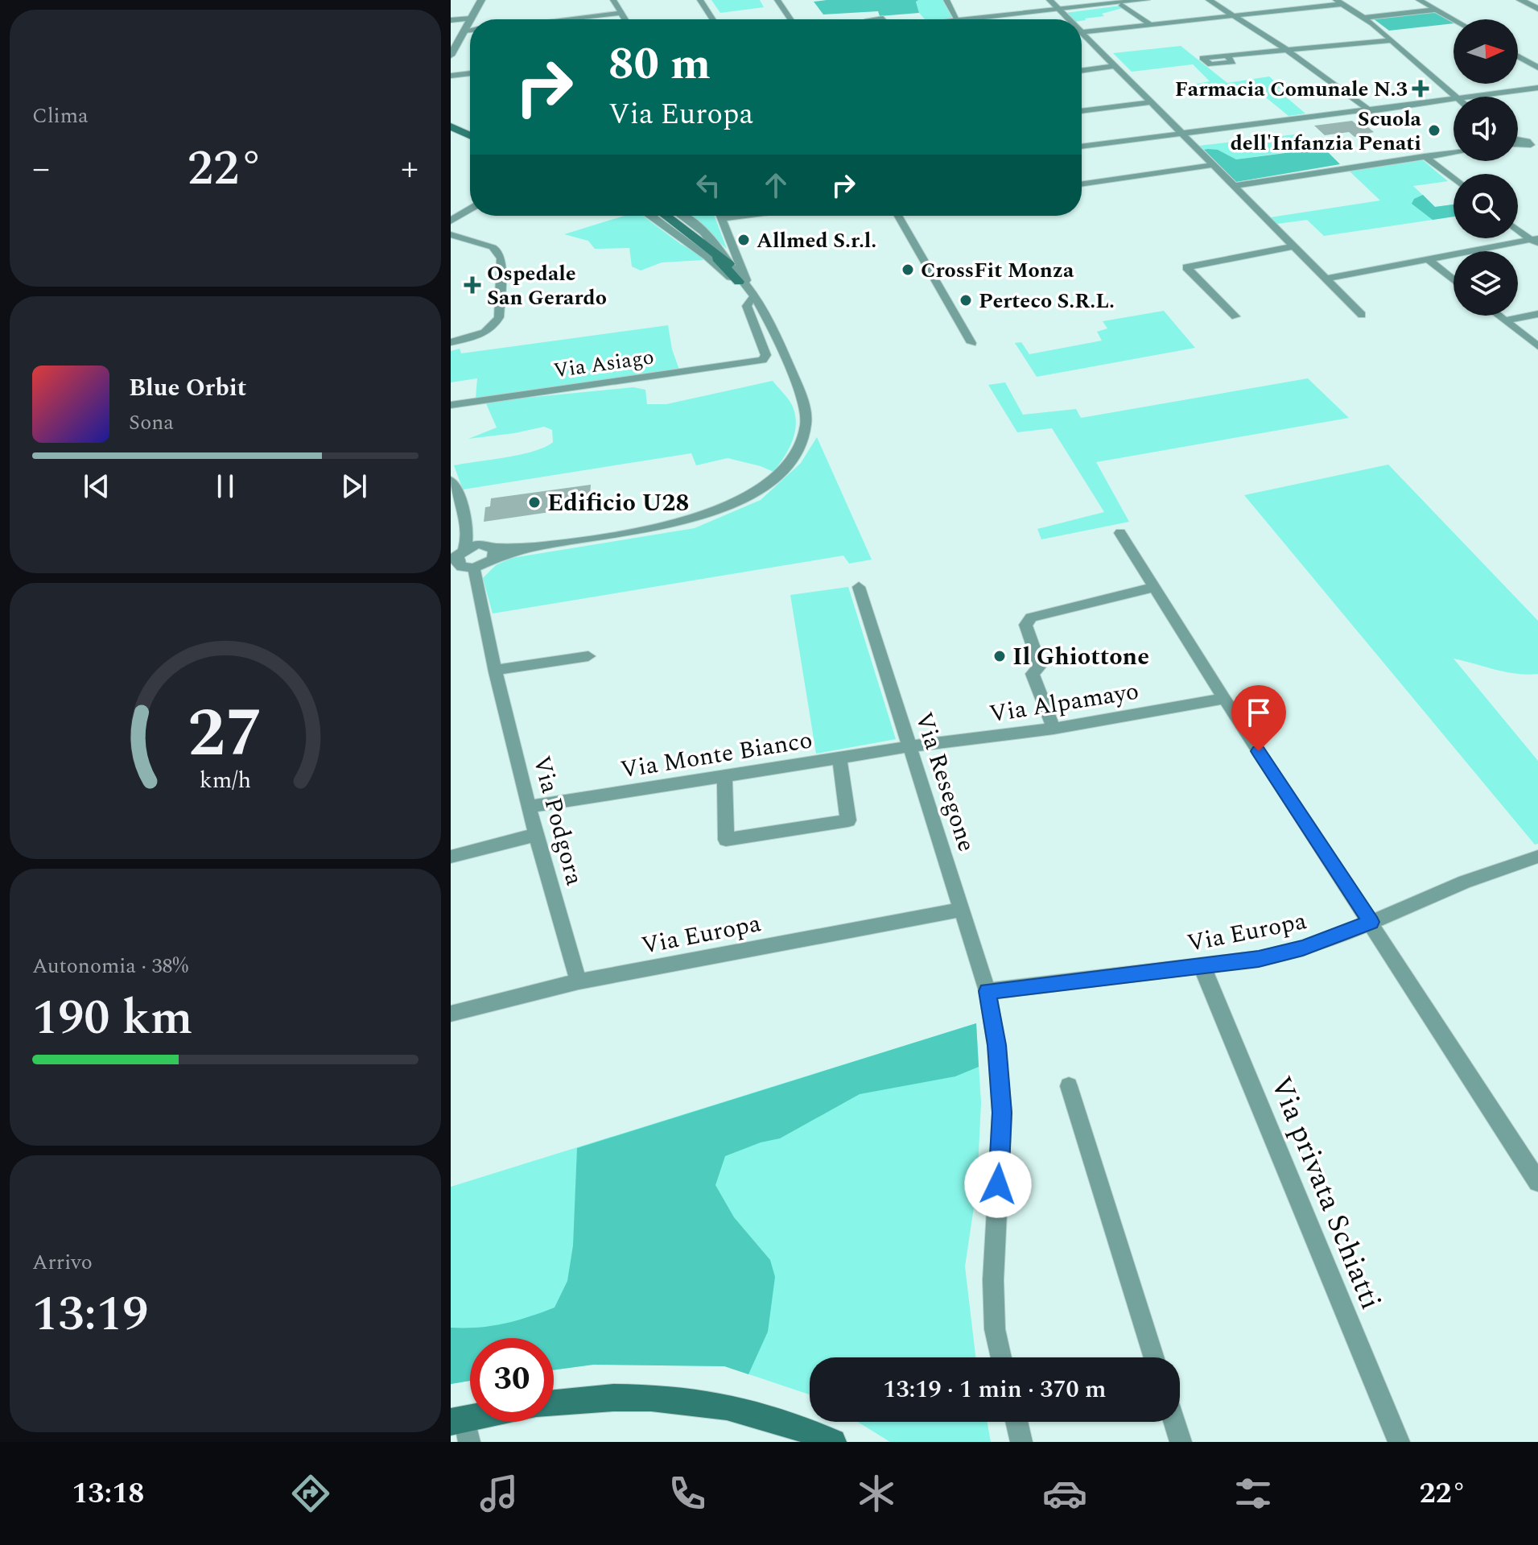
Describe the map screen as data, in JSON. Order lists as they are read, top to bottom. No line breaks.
{"streets":{"street":["Via Asiago","Via Alpamayo","Via Monte Bianco","Via Resegone","Via Podgora","Via Europa","Via privata Schiatti"]},"crossings":[["Via Alpamayo","Via Monte Bianco"],["Via Alpamayo","Via Resegone"],["Via Monte Bianco","Via Resegone"],["Via Monte Bianco","Via Podgora"],["Via Resegone","Via Europa"],["Via Podgora","Via Europa"],["Via Europa","Via privata Schiatti"]],"places":{"health":["Farmacia Comunale N.3","Ospedale San Gerardo"],"other":["Scuola dell'Infanzia Penati","Allmed S.r.l.","CrossFit Monza","Perteco S.R.L.","Edificio U28","Il Ghiottone"]},"north":"right","page":{"tile":["Clima",["Autonomia · 38%","190 km"],["Arrivo","13:19"]],"turn":["80 m","Via Europa"],"heat":["−","22°","+"],"song":["Blue Orbit","Sona"],"limit":"30","trip":"13:19 · 1 min · 370 m","tabs":["13:18","22°"],"gauge":["27","km/h"]}}
